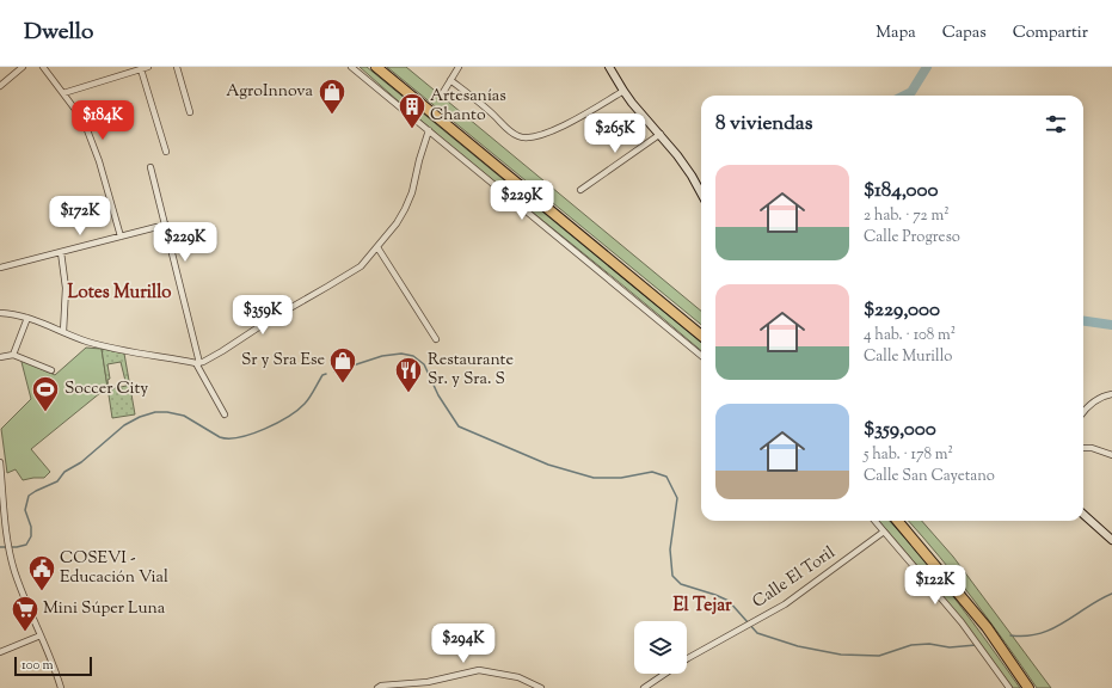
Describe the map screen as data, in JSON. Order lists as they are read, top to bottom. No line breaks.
{"streets":{"street":["Calle El Toril"]},"districts":["Lotes Murillo","El Tejar"],"places":{"shop":["AgroInnova","Sr y Sra Ese"],"building":["Artesanías Chanto"],"restaurant":["Restaurante Sr. y Sra. S"],"sports":["Soccer City"],"public building":["COSEVI - Educación Vial"],"supermarket":["Mini Súper Luna"]},"scale_bar":"100 m","page":{"header":"Dwello","nav":["Mapa","Capas","Compartir"],"heading":"8 viviendas","price":["$184K","$265K","$229K","$172K","$229K","$359K","$122K","$294K"],"list":[{"name":"$184,000","note":"2 hab. · 72 m² · Calle Progreso"},{"name":"$229,000","note":"4 hab. · 108 m² · Calle Murillo"},{"name":"$359,000","note":"5 hab. · 178 m² · Calle San Cayetano"}],"scale":"100 m"}}
